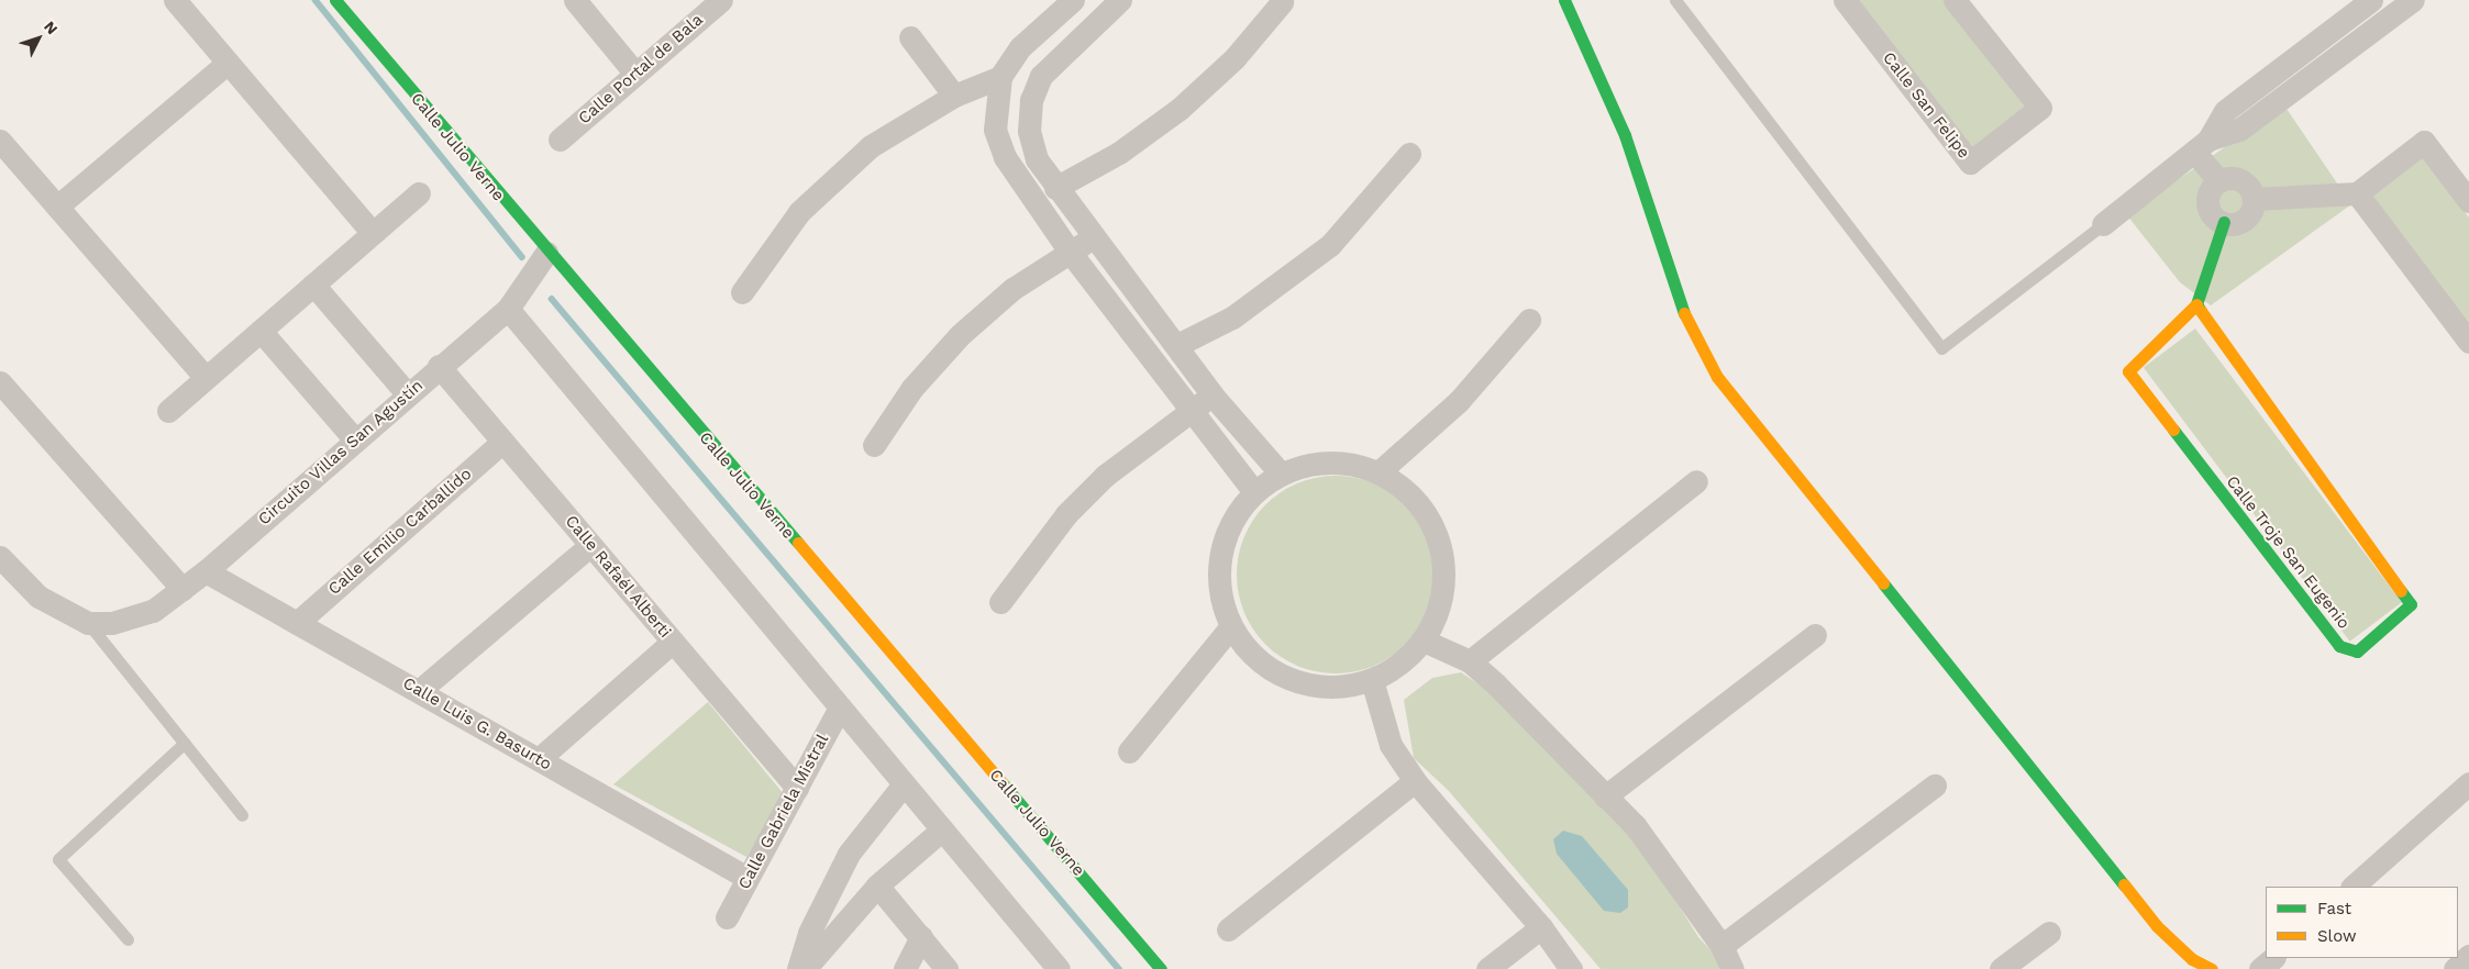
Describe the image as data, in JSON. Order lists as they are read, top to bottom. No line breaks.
{"streets":{"street":["Calle Portal de Bala","Calle San Felipe","Calle Julio Verne","Circuito Villas San Agustín","Calle Emilio Carballido","Calle Troje San Eugenio","Calle Rafaél Alberti","Calle Luis G. Basurto","Calle Gabriela Mistral"]},"crossings":[["Calle Julio Verne","Circuito Villas San Agustín"],["Circuito Villas San Agustín","Calle Rafaél Alberti"],["Circuito Villas San Agustín","Calle Luis G. Basurto"],["Calle Emilio Carballido","Calle Rafaél Alberti"],["Calle Emilio Carballido","Calle Luis G. Basurto"],["Calle Rafaél Alberti","Calle Gabriela Mistral"],["Calle Luis G. Basurto","Calle Gabriela Mistral"]],"legend":["Fast","Slow"],"north":"top right"}
